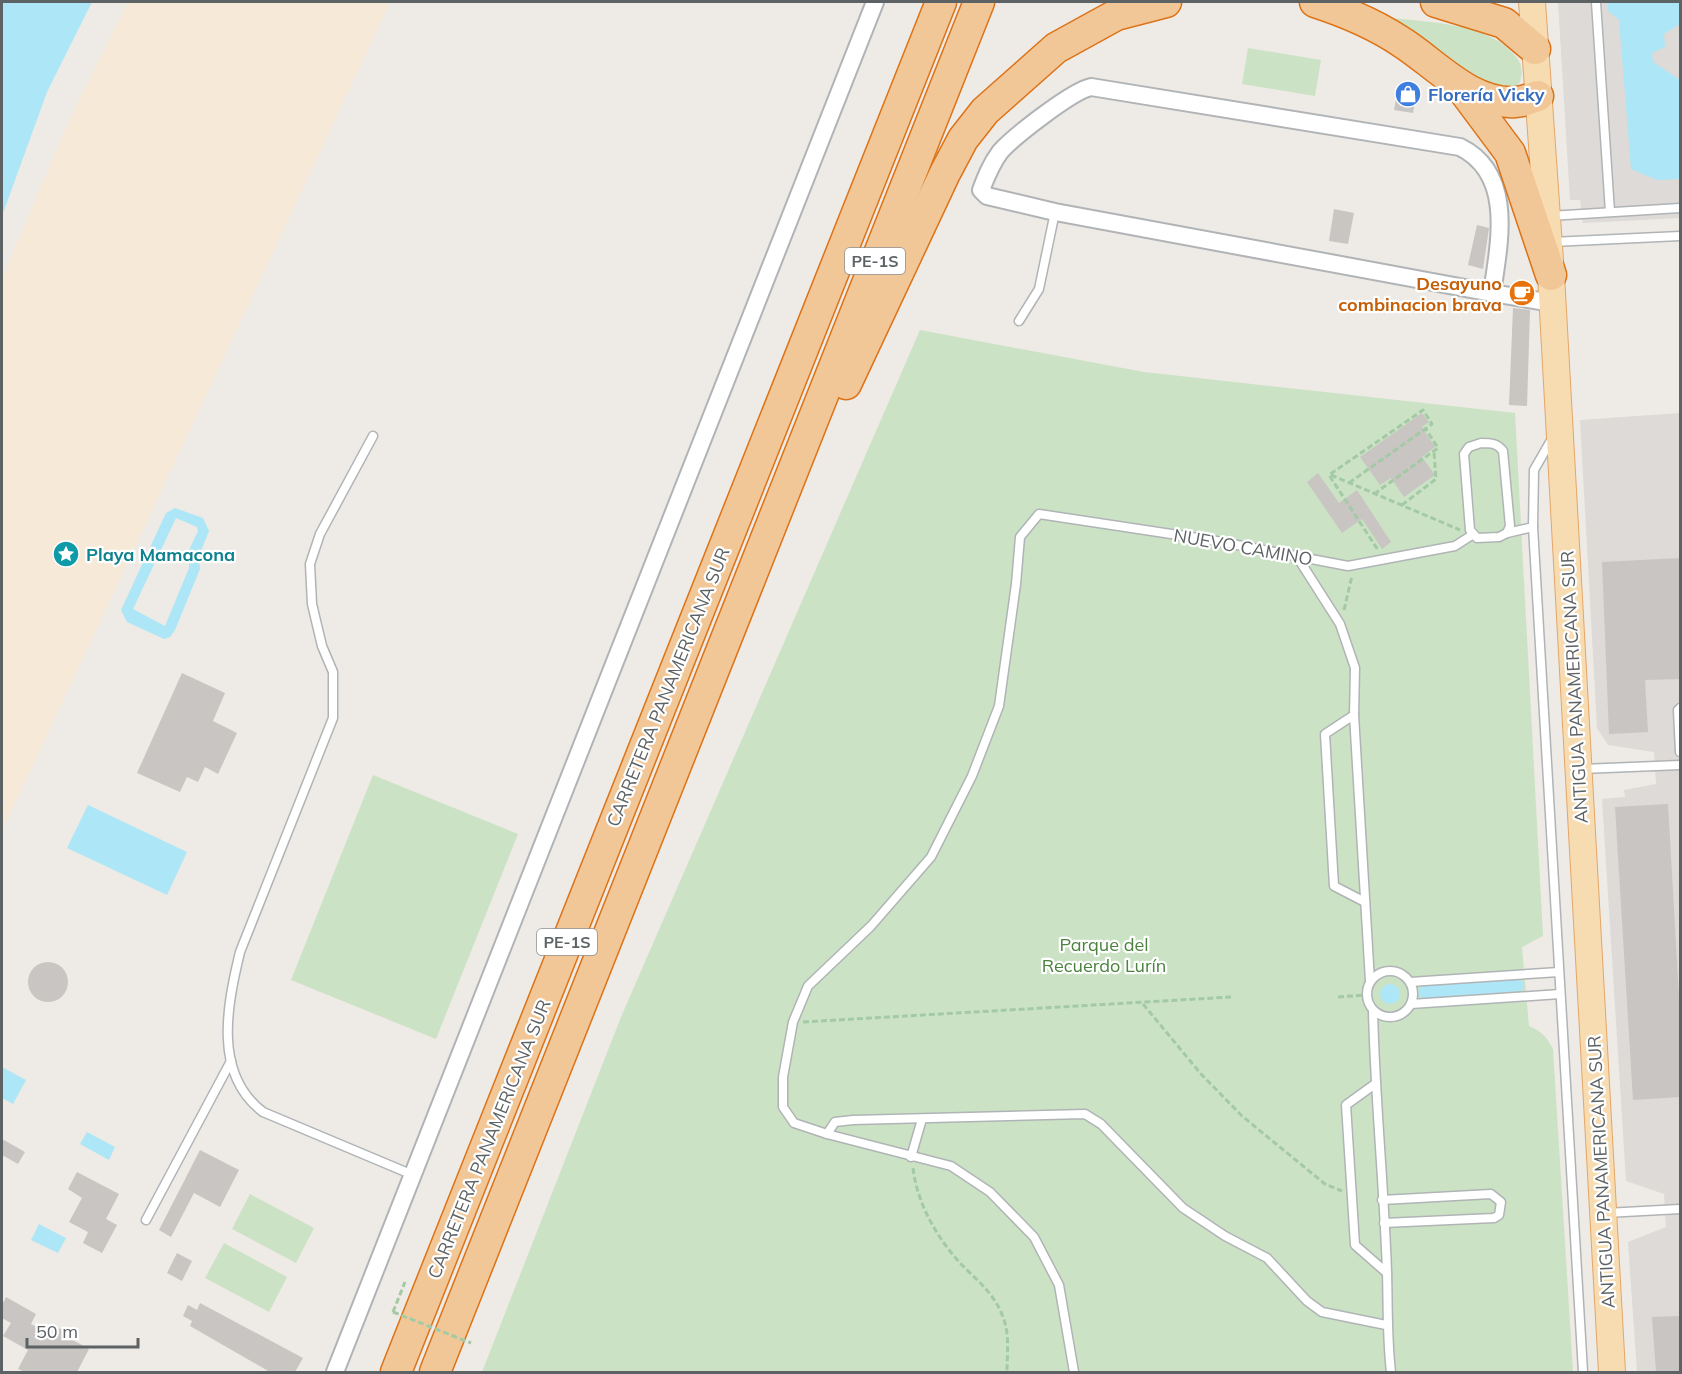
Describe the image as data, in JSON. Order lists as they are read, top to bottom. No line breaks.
{"streets":{"highway":["PE-1S","CARRETERA PANAMERICANA SUR"],"main road":["ANTIGUA PANAMERICANA SUR"],"lane":["NUEVO CAMINO"]},"parks":["Parque del Recuerdo Lurín"],"places":{"shop":["Florería Vicky"],"cafe":["Desayuno combinacion brava"],"place":["Playa Mamacona"]},"scale_bar":"50 m"}
